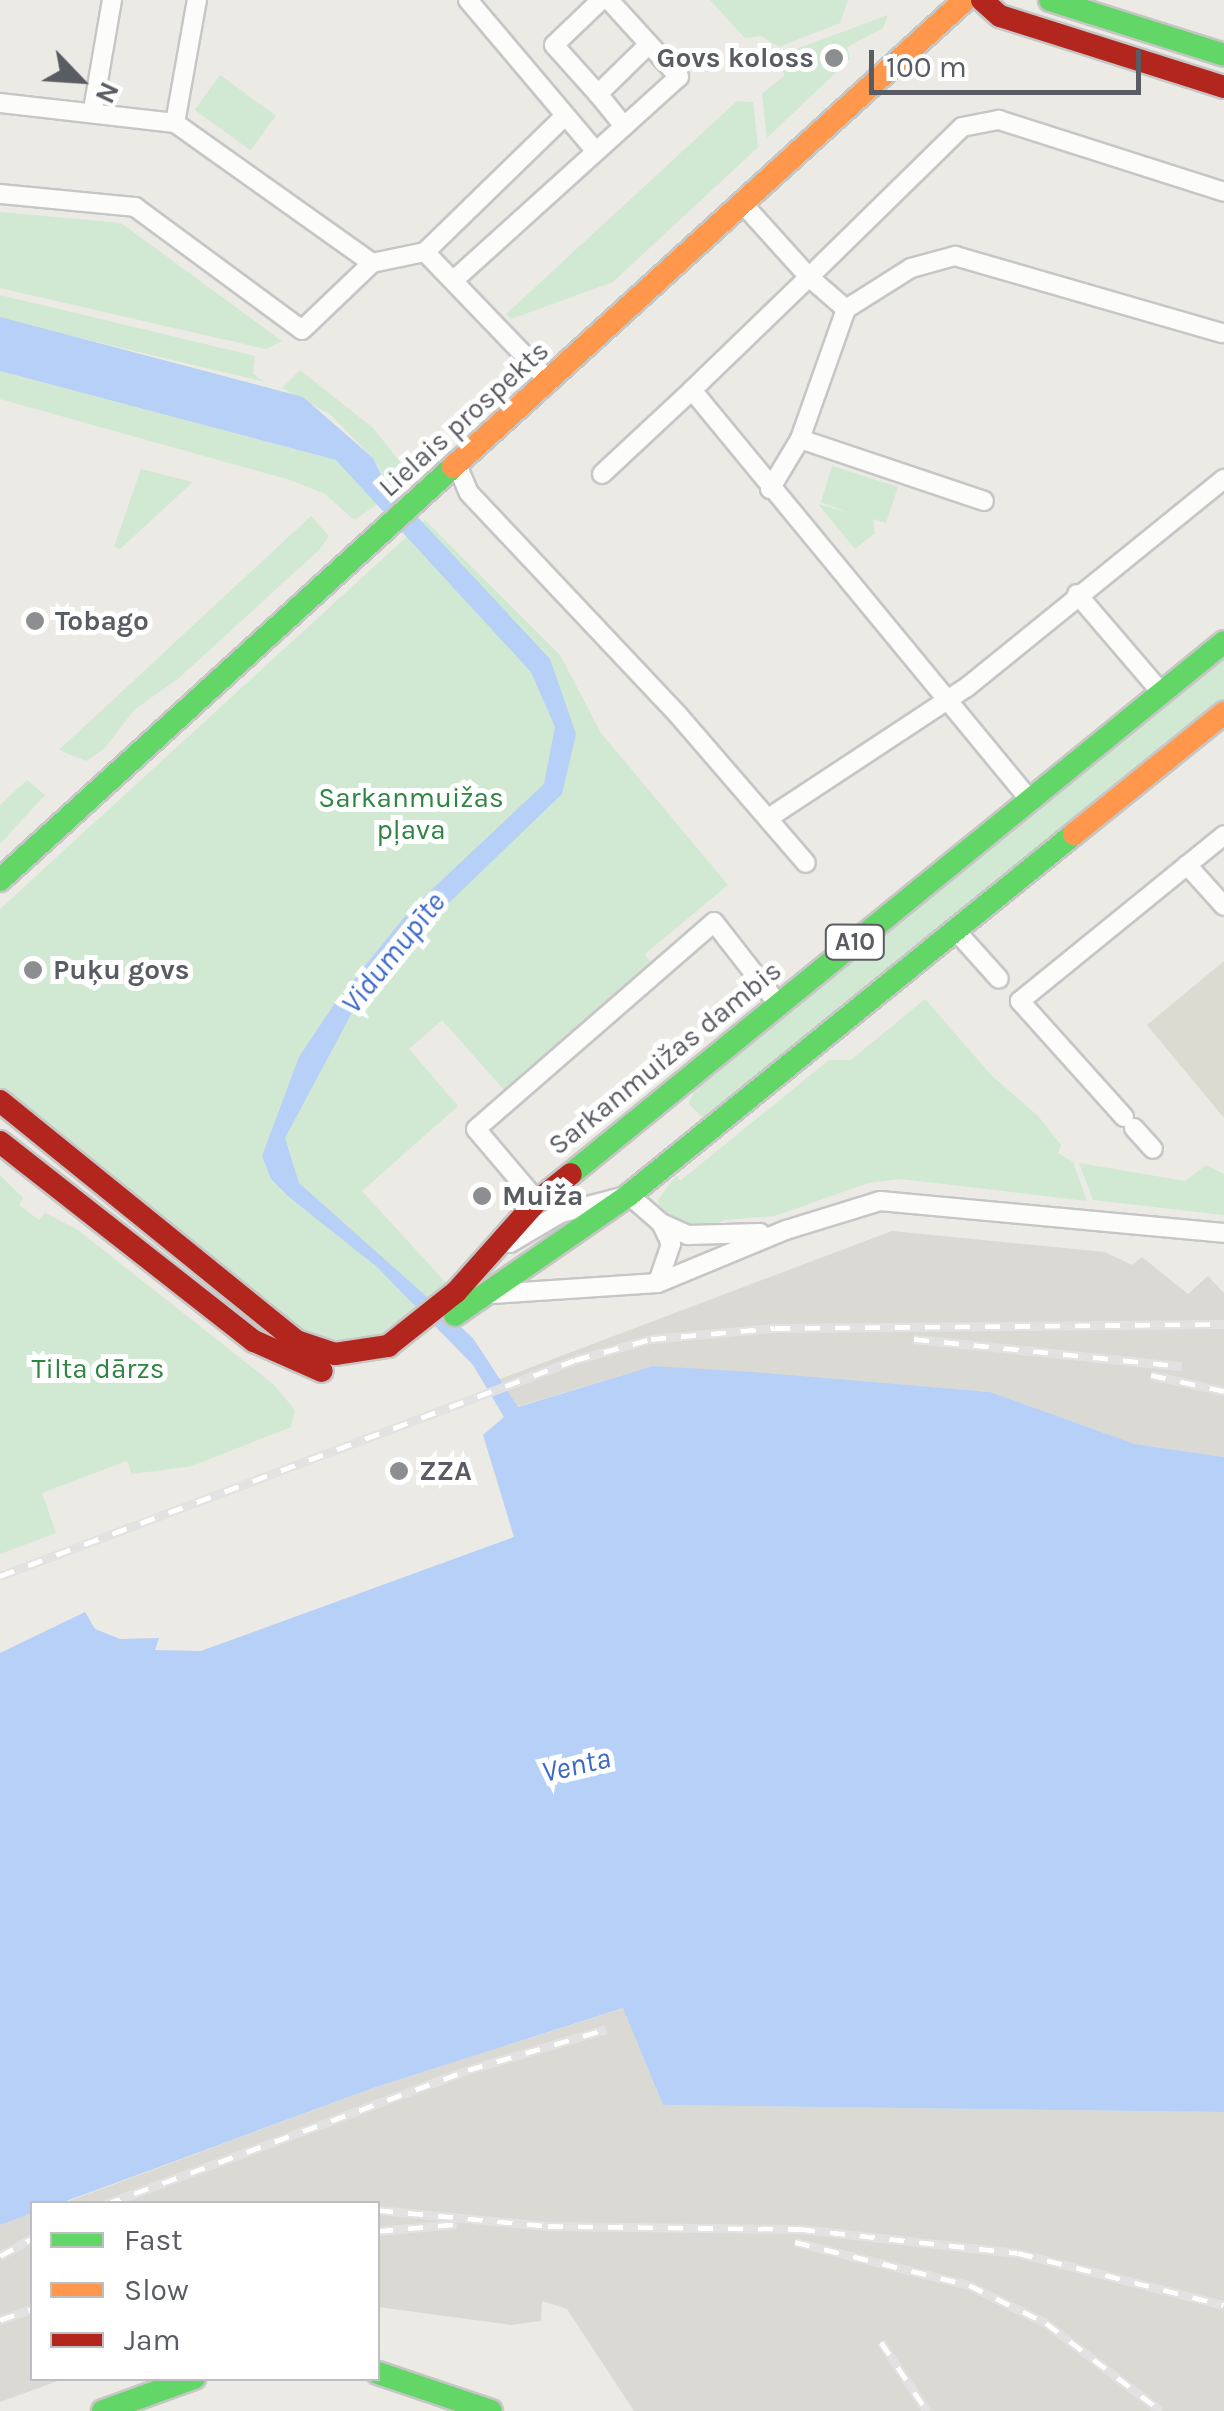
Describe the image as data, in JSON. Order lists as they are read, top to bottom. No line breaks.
{"streets":{"main road":["Lielais prospekts","A10","Sarkanmuižas dambis"]},"water":["Vidumupīte","Venta"],"parks":["Sarkanmuižas pļava","Tilta dārzs"],"places":["Govs koloss","Tobago","Puķu govs","Muiža","ZZA"],"legend":["Fast","Slow","Jam"],"scale_bar":"100 m","north":"bottom right"}
